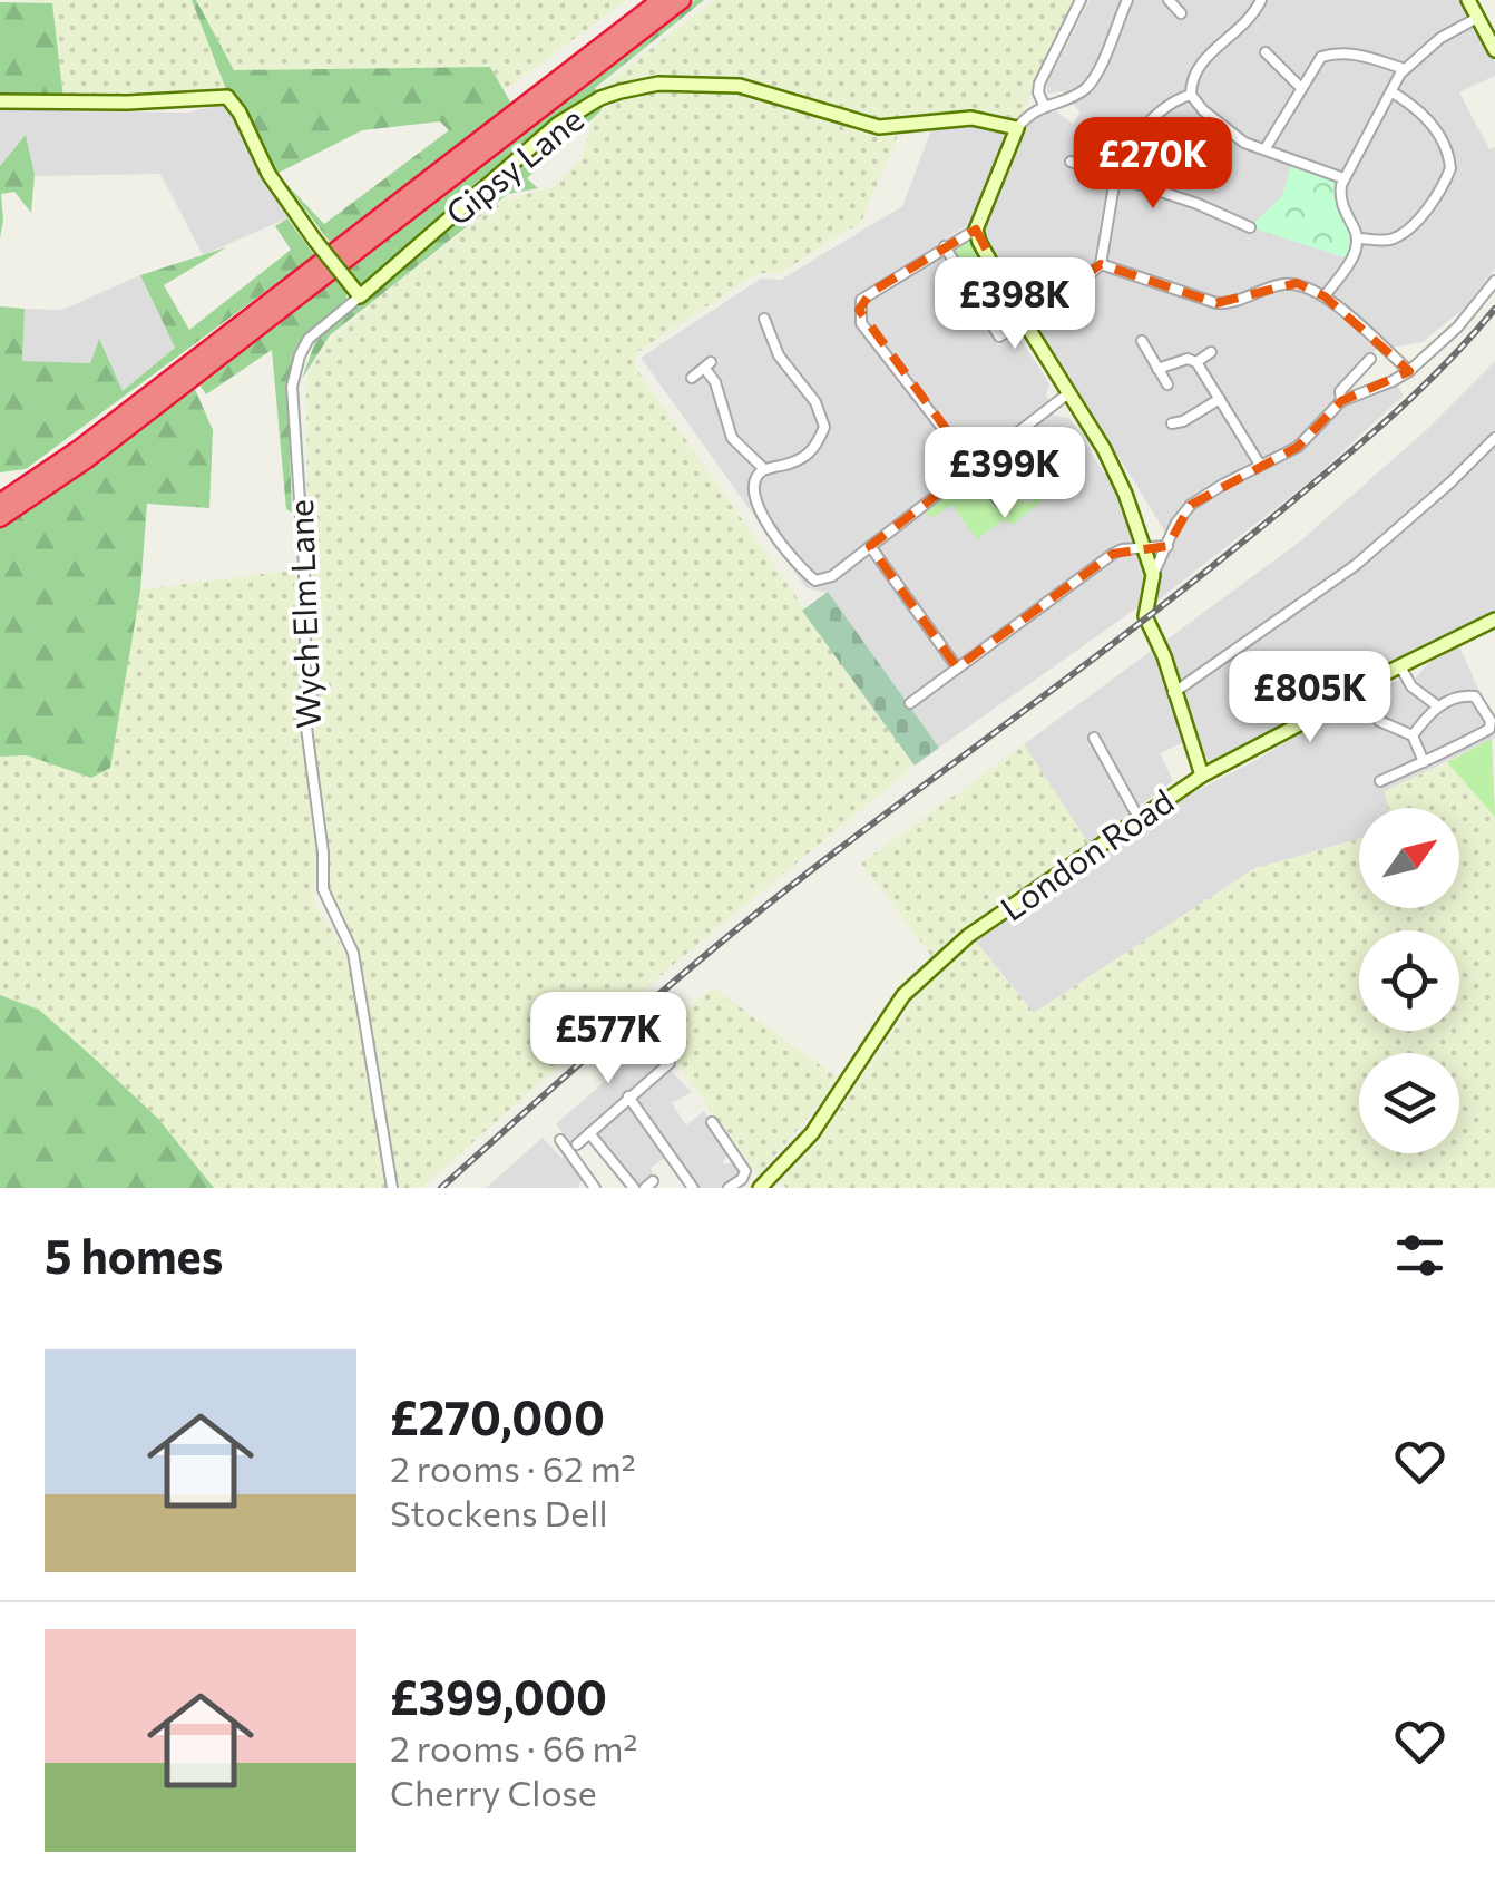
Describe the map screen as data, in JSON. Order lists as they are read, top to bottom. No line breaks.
{"streets":{"street":["Gipsy Lane","Wych Elm Lane","London Road"]},"crossings":[["Gipsy Lane","Wych Elm Lane"]],"north":"top right","page":{"price":["£270K","£398K","£399K","£805K","£577K"],"heading":"5 homes","list":[{"name":"£270,000","note":"2 rooms · 62 m² · Stockens Dell"},{"name":"£399,000","note":"2 rooms · 66 m² · Cherry Close"}]}}
